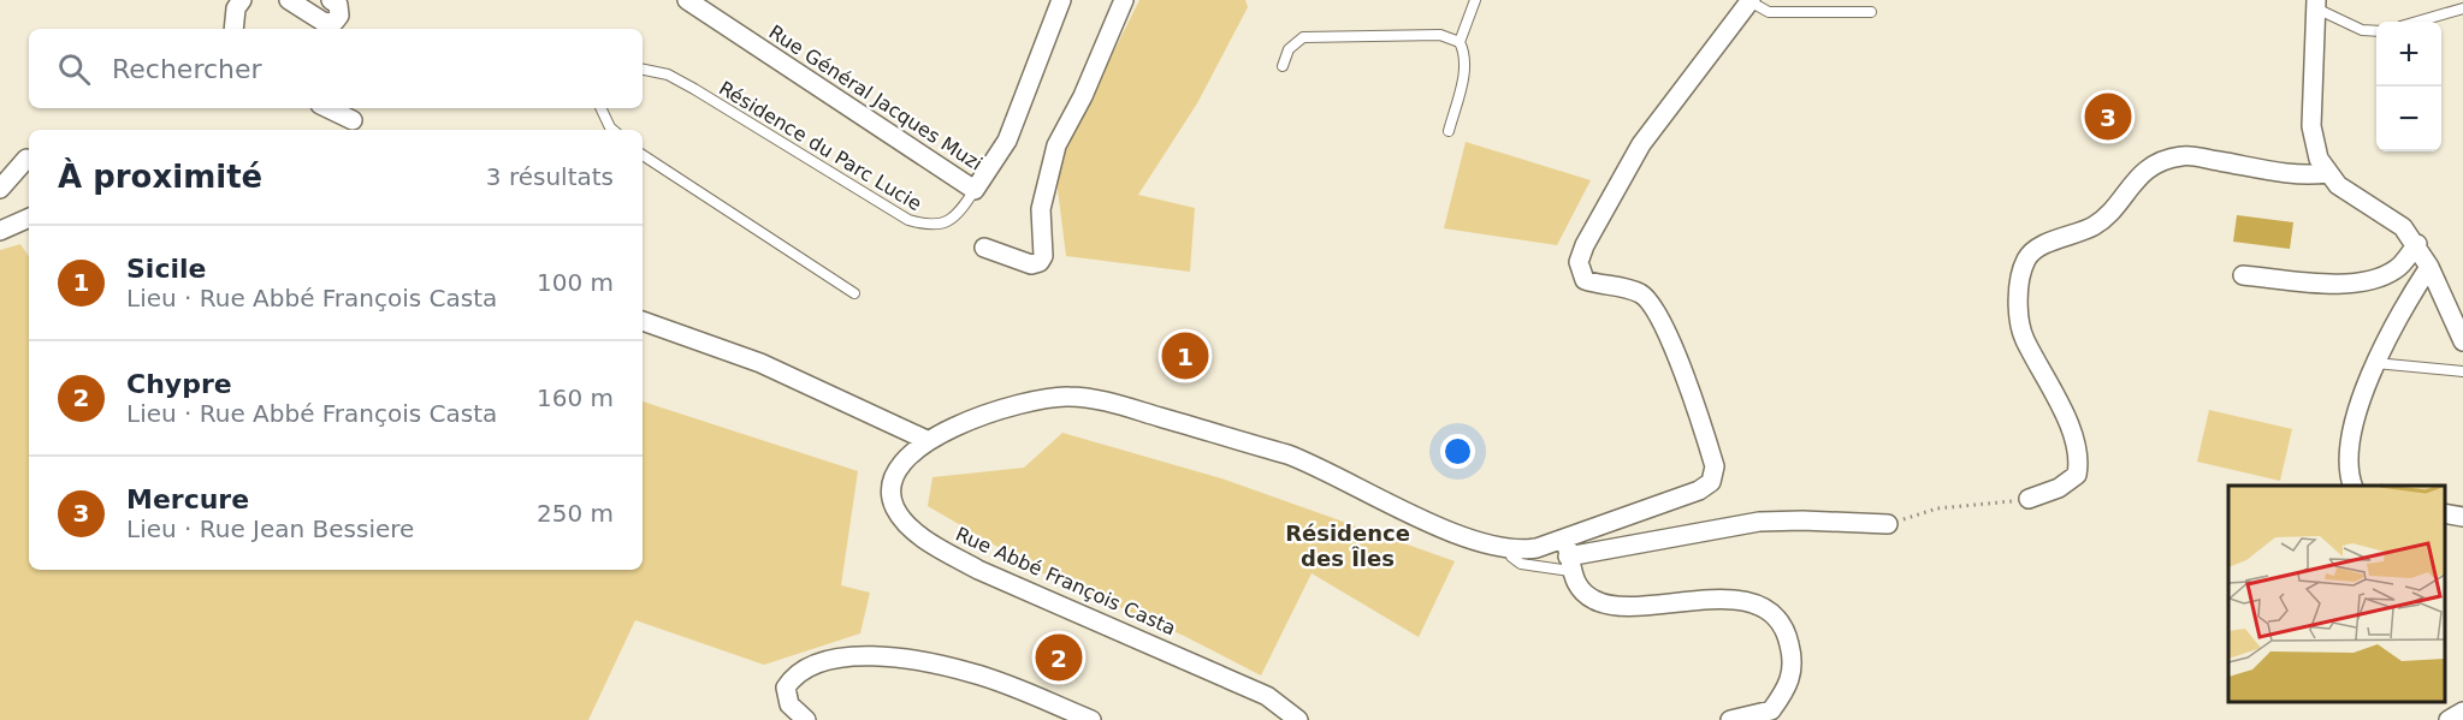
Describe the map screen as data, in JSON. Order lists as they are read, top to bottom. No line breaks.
{"streets":{"street":["Rue Général Jacques Muzi","Rue Abbé François Casta"],"lane":["Résidence du Parc Lucie"]},"crossings":[["Rue Général Jacques Muzi","Résidence du Parc Lucie"]],"districts":["Résidence des Îles"],"page":{"map_buttons":["+","−"],"search":"Rechercher","pins":["3","1","2"],"heading":["À proximité","3 résultats"],"list":[{"mark":"1","name":"Sicile","note":"Lieu · Rue Abbé François Casta","value":"100 m"},{"mark":"2","name":"Chypre","note":"Lieu · Rue Abbé François Casta","value":"160 m"},{"mark":"3","name":"Mercure","note":"Lieu · Rue Jean Bessiere","value":"250 m"}]}}
